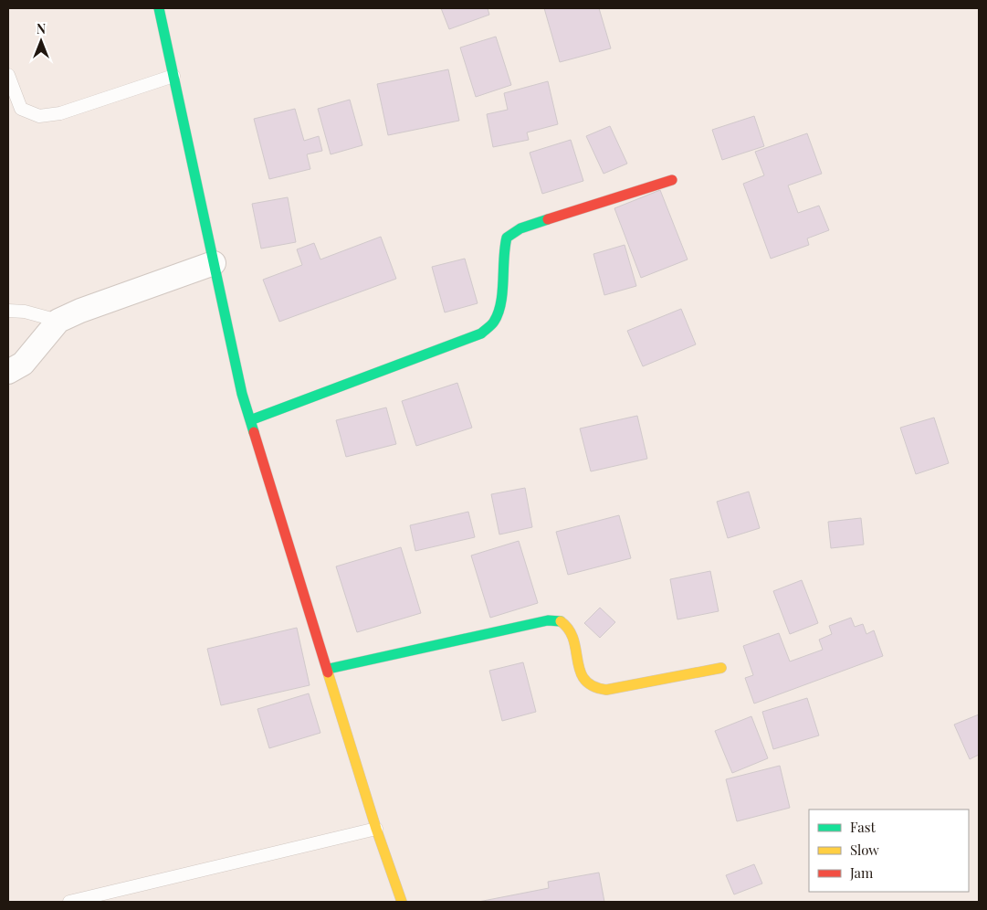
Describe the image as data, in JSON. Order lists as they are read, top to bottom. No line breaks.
{"legend":["Fast","Slow","Jam"],"north":"top"}
